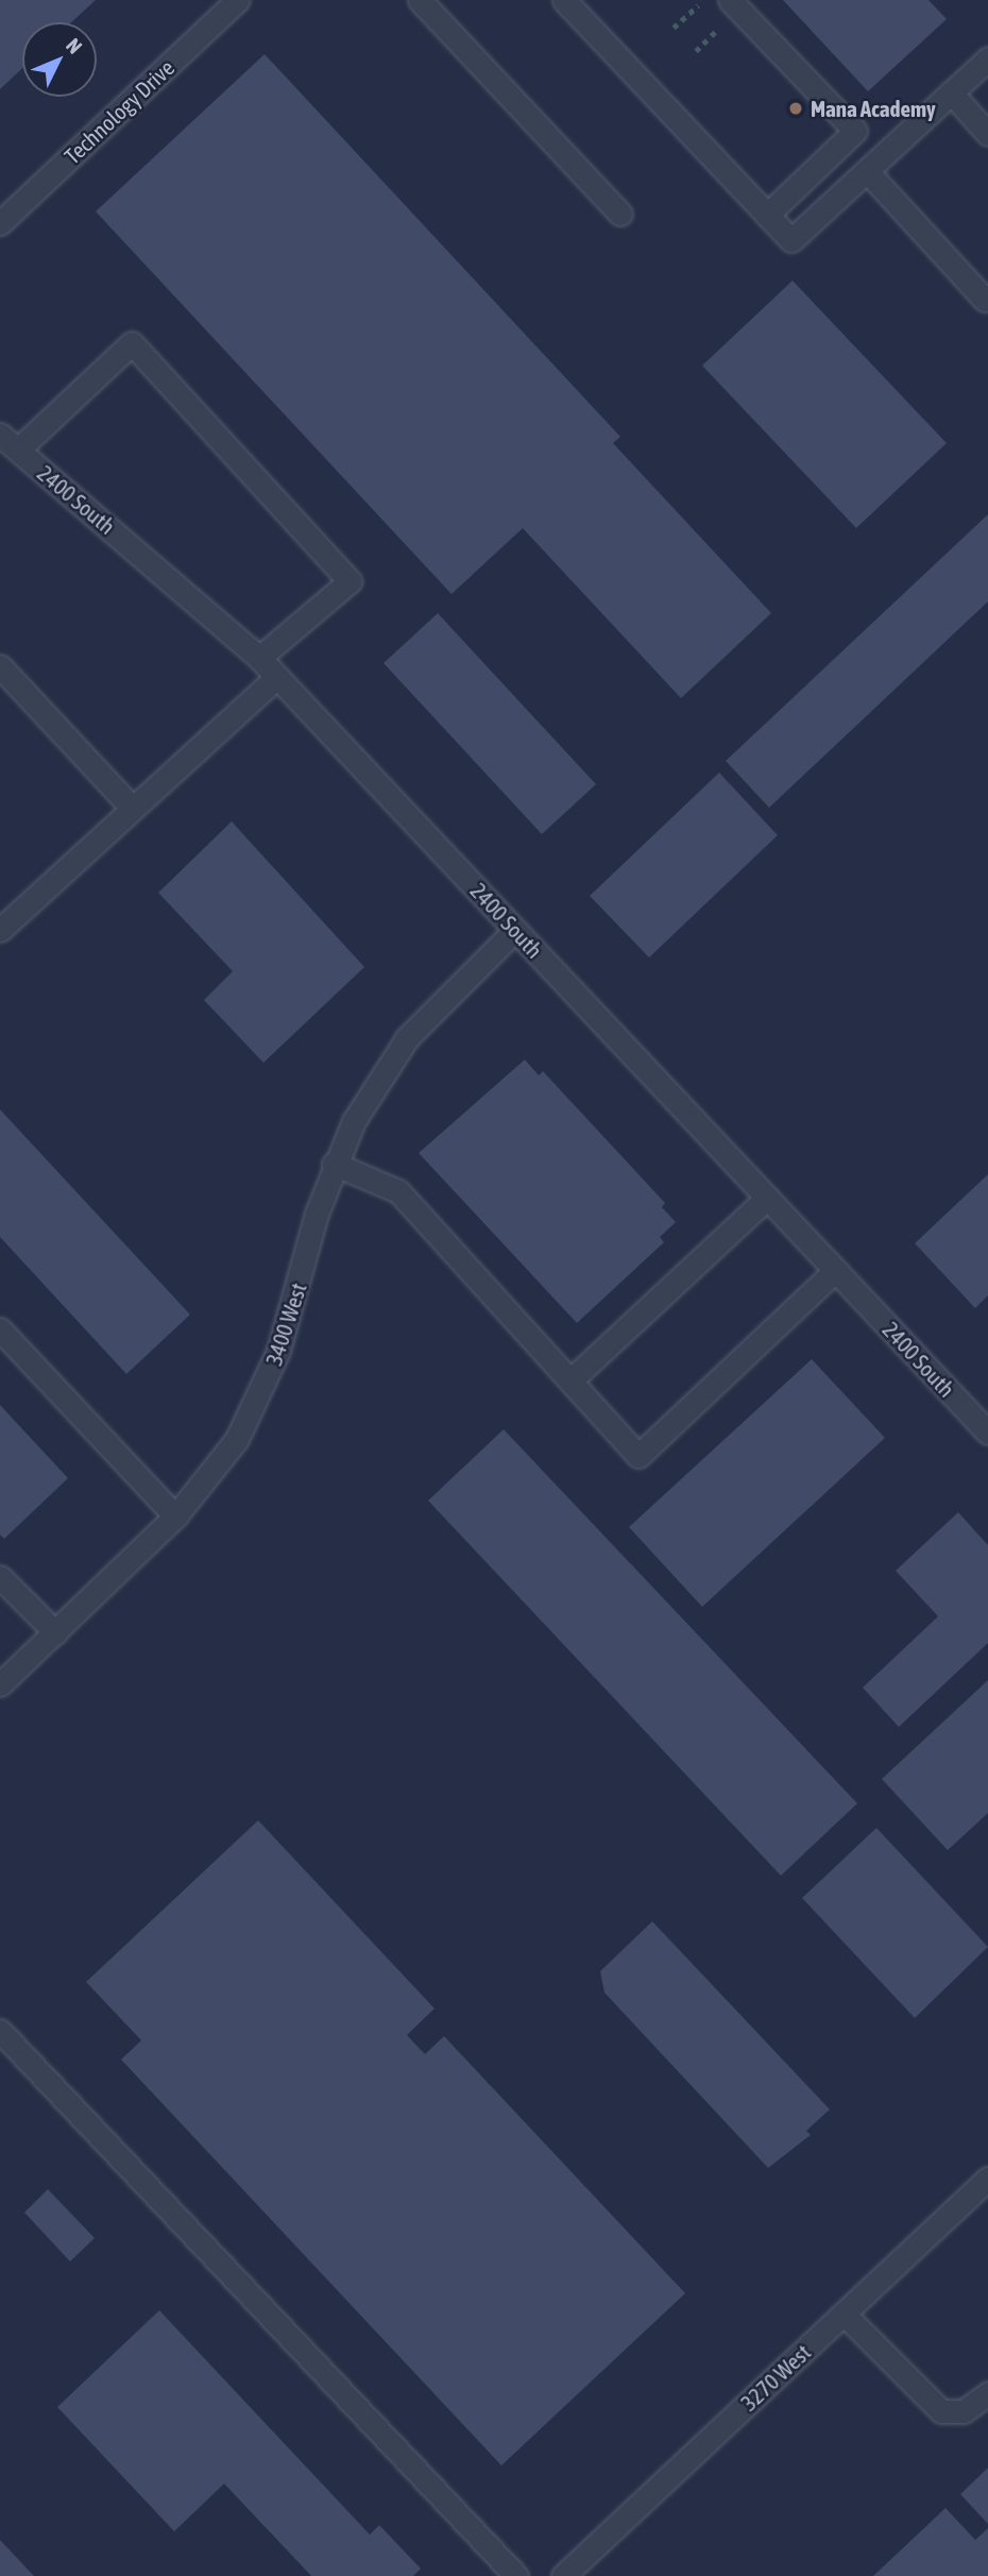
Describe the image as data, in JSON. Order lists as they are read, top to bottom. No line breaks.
{"streets":{"street":["Technology Drive","2400 South","3400 West","3270 West"]},"crossings":[["2400 South","3400 West"]],"places":["Mana Academy"],"north":"top right"}
